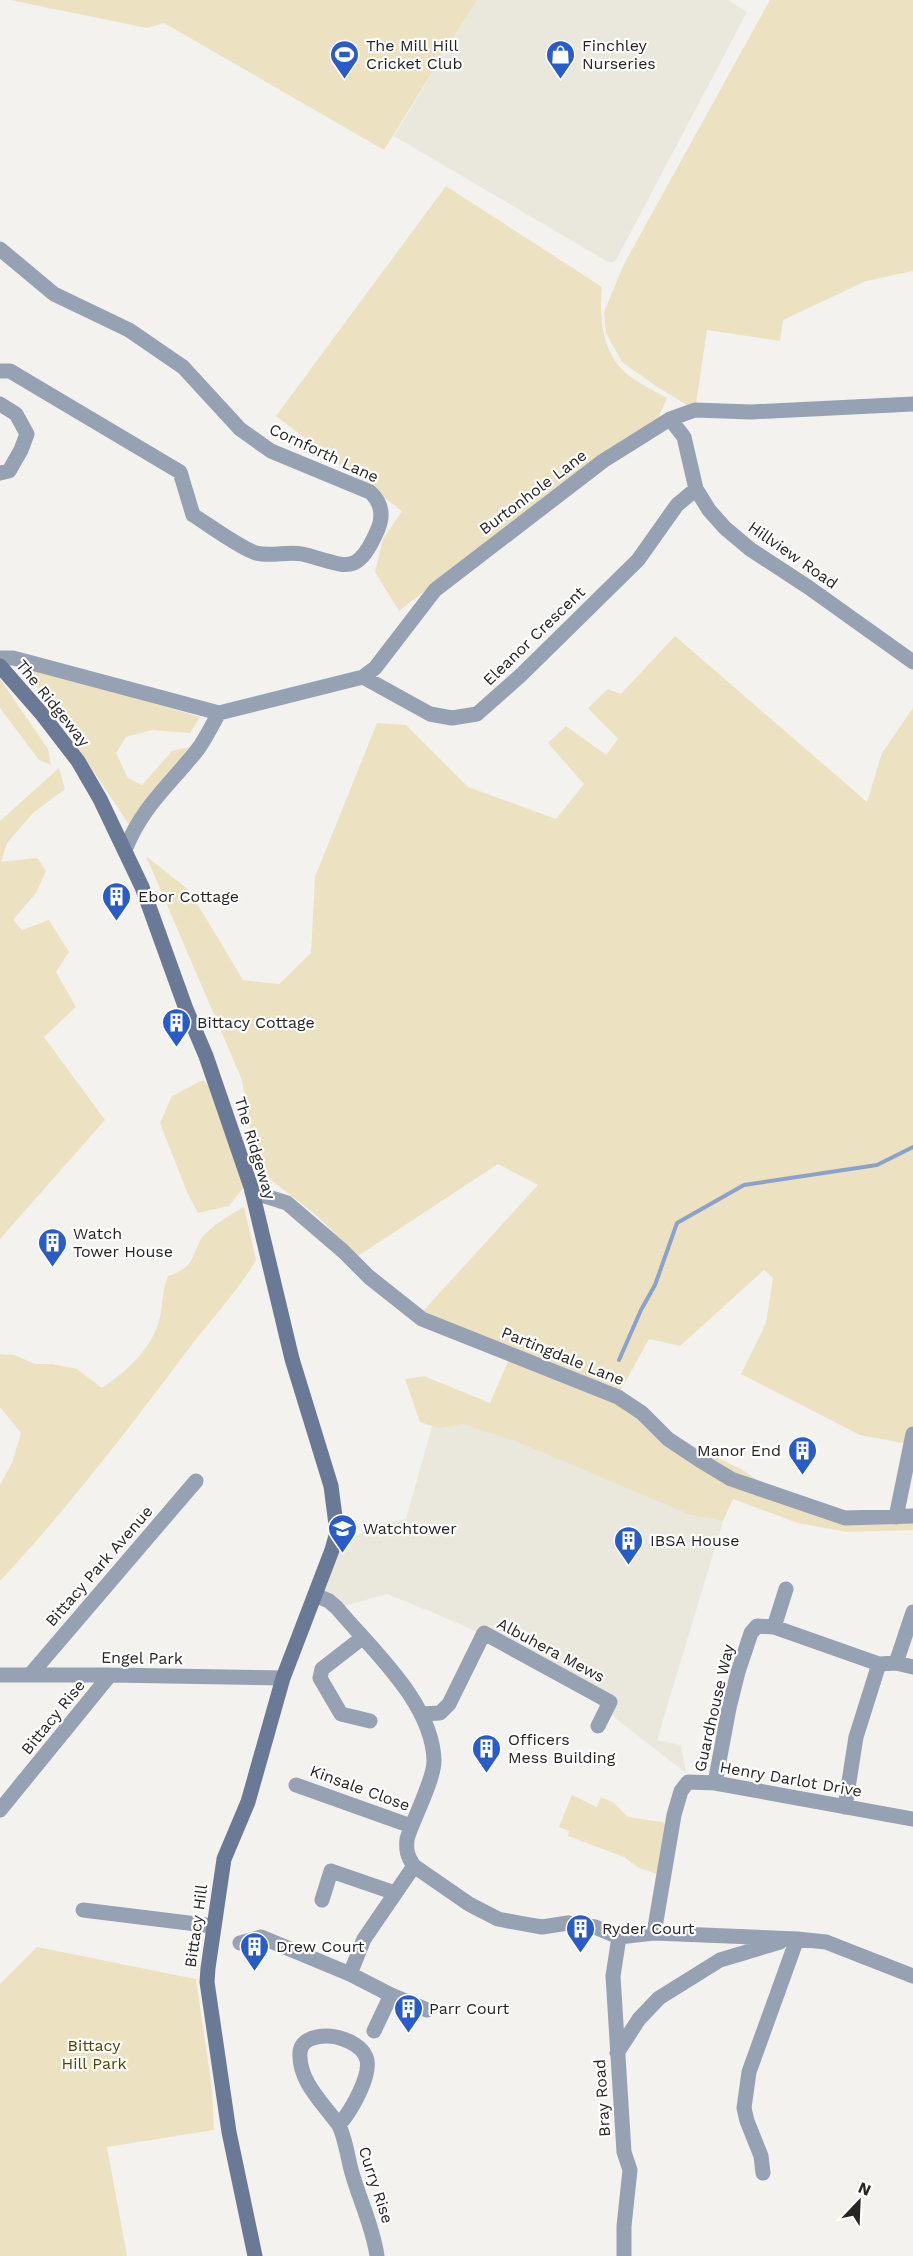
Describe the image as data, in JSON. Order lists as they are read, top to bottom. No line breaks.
{"streets":{"main road":["The Ridgeway","Bittacy Hill"],"street":["Cornforth Lane","Burtonhole Lane","Hillview Road","Eleanor Crescent","Partingdale Lane","Bittacy Park Avenue","Albuhera Mews","Engel Park","Guardhouse Way","Bittacy Rise","Henry Darlot Drive","Kinsale Close","Bray Road","Curry Rise"]},"crossings":[["Burtonhole Lane","Hillview Road"],["Burtonhole Lane","Eleanor Crescent"],["Hillview Road","Eleanor Crescent"],["The Ridgeway","Partingdale Lane"],["The Ridgeway","Engel Park"],["The Ridgeway","Bittacy Hill"],["Bittacy Park Avenue","Engel Park"],["Engel Park","Bittacy Rise"],["Engel Park","Bittacy Hill"],["Guardhouse Way","Henry Darlot Drive"]],"parks":["Bittacy Hill Park"],"places":{"sports":["The Mill Hill Cricket Club"],"shop":["Finchley Nurseries"],"building":["Ebor Cottage","Bittacy Cottage","Watch Tower House","Manor End","IBSA House","Officers Mess Building","Ryder Court","Drew Court","Parr Court"],"school or university":["Watchtower"]},"north":"top right"}
